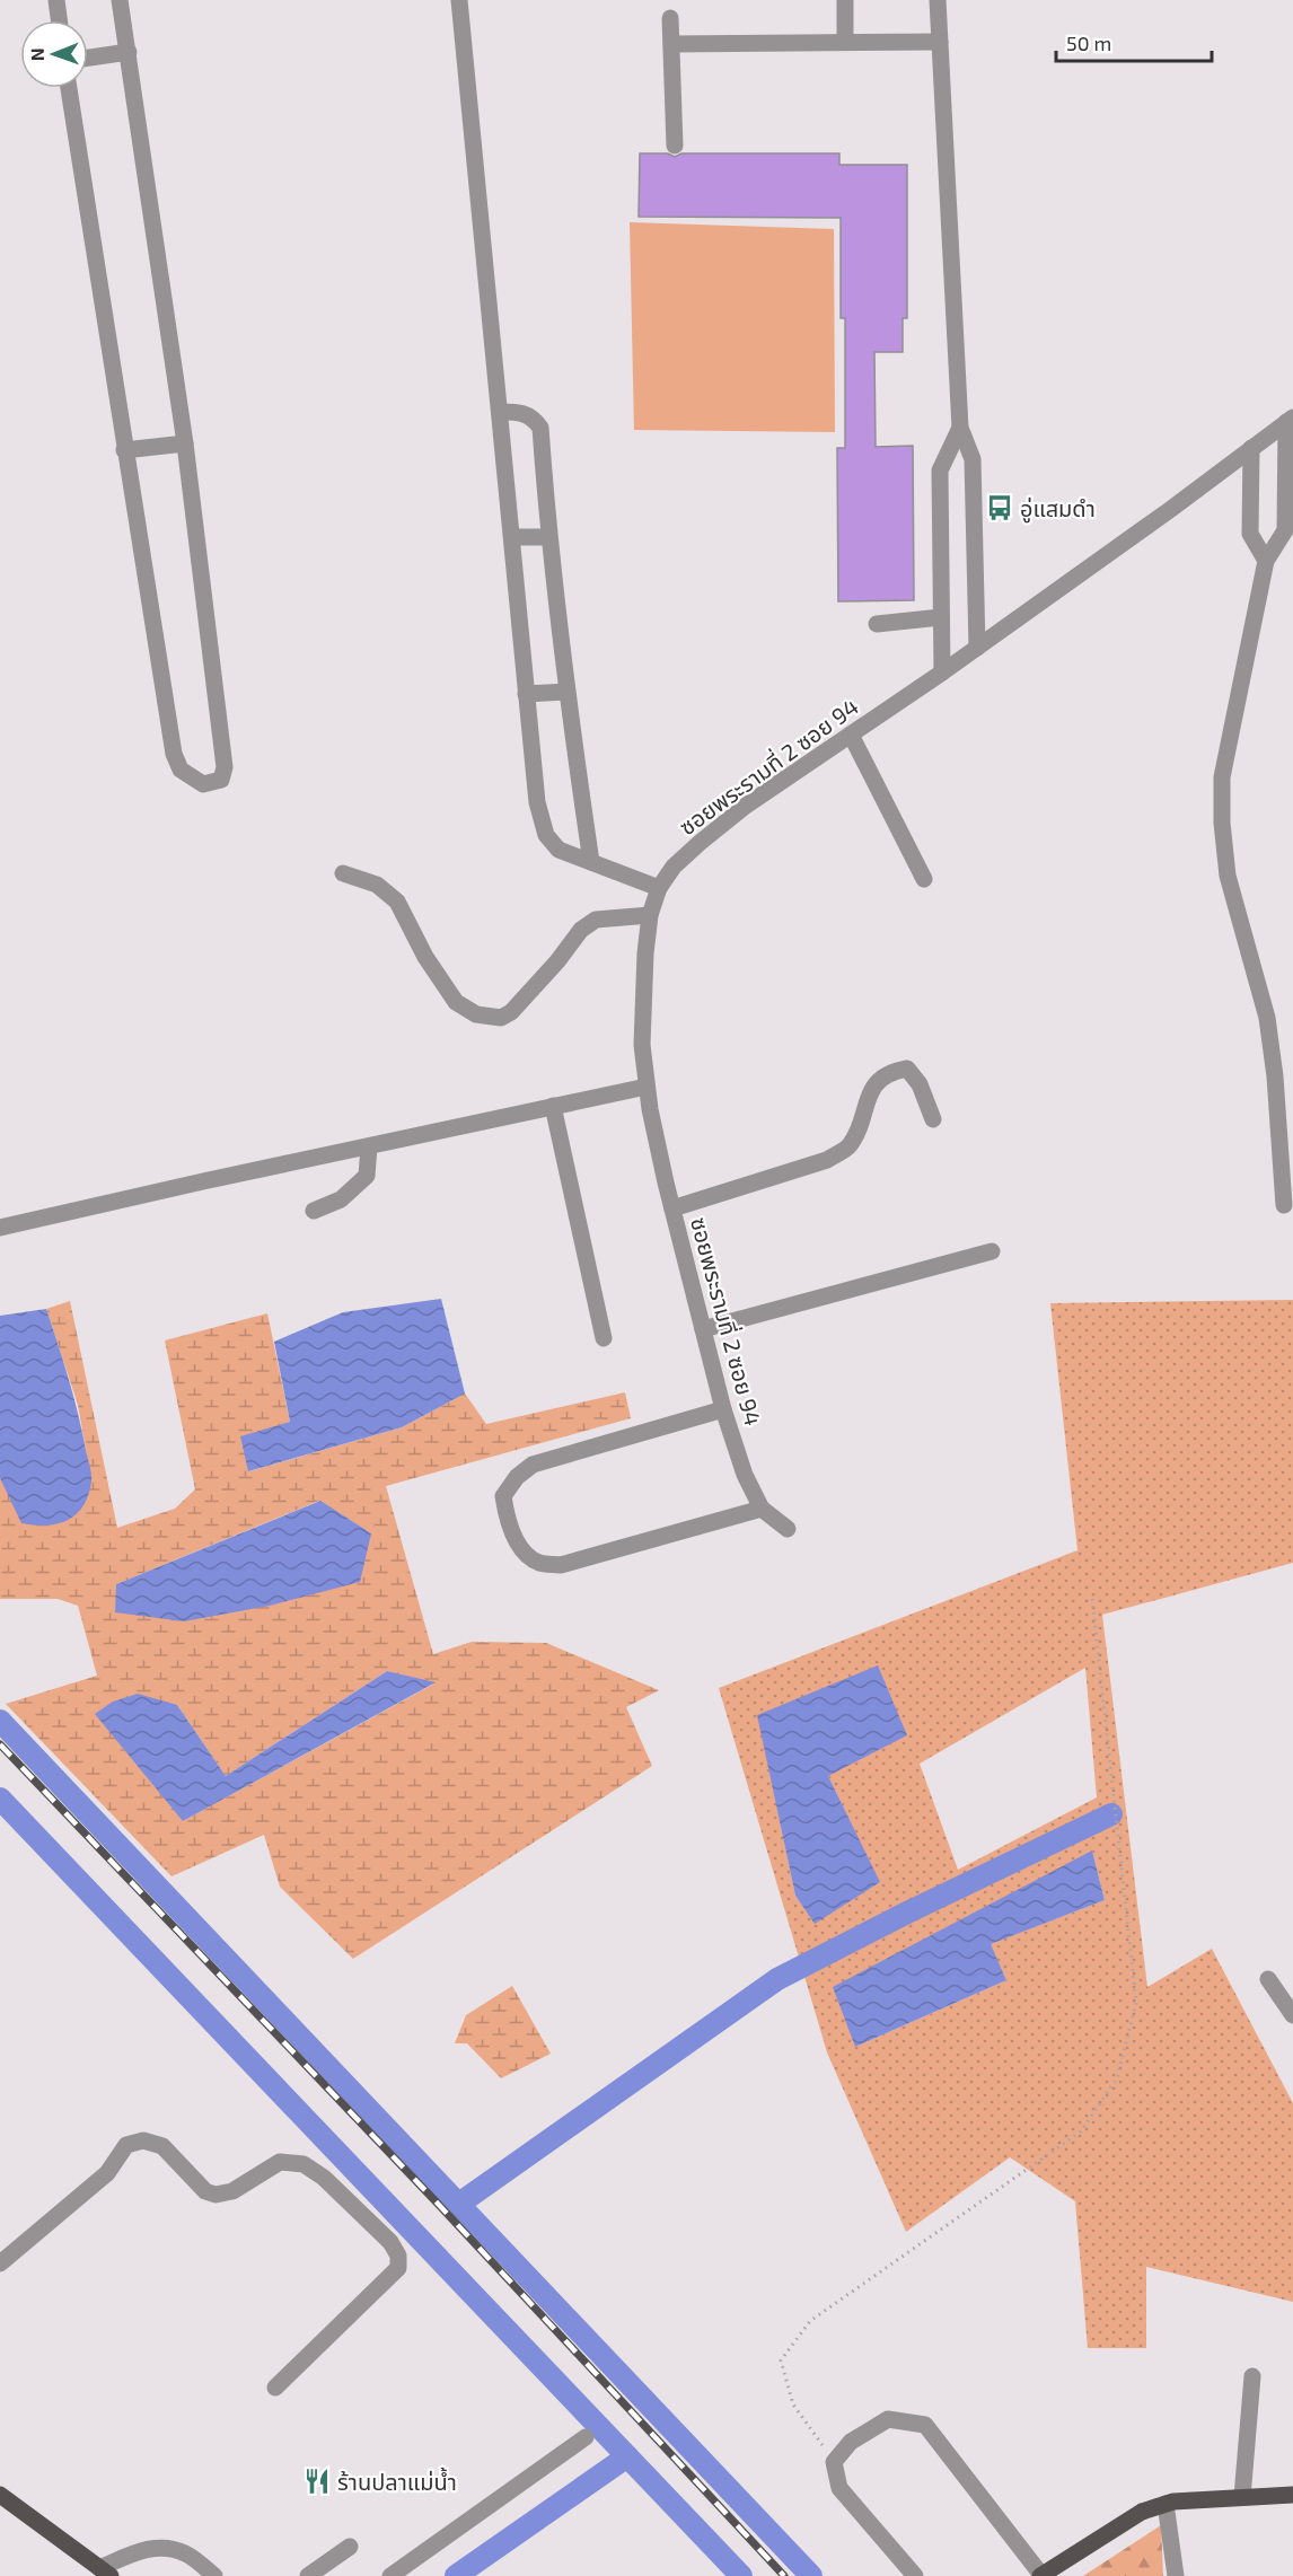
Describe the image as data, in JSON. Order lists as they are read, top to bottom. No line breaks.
{"streets":{"street":["ซอยพระรามที่ 2 ซอย 94"]},"places":{"bus stop":["อู่แสมดำ"],"restaurant":["ร้านปลาแม่น้ำ"]},"scale_bar":"50 m","north":"left"}
